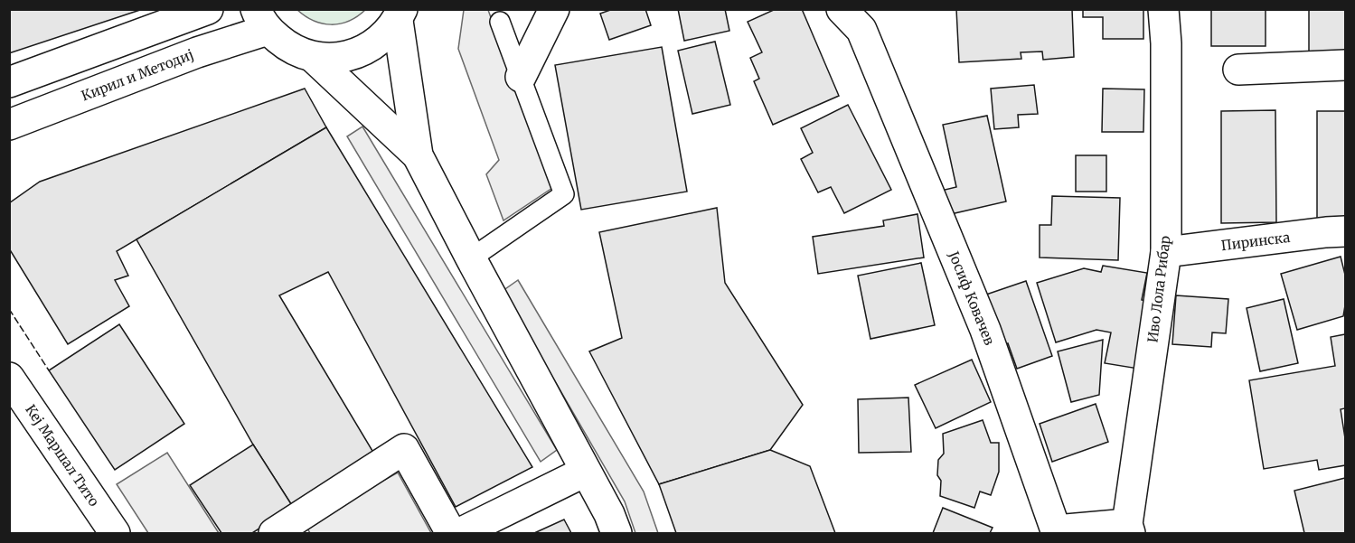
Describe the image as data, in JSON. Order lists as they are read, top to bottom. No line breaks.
{"streets":{"street":["Кирил и Методиј","Пиринска","Иво Лола Рибар","Јосиф Ковачев","Кеј Маршал Тито"]},"crossings":[["Пиринска","Иво Лола Рибар"],["Иво Лола Рибар","Јосиф Ковачев"]]}
